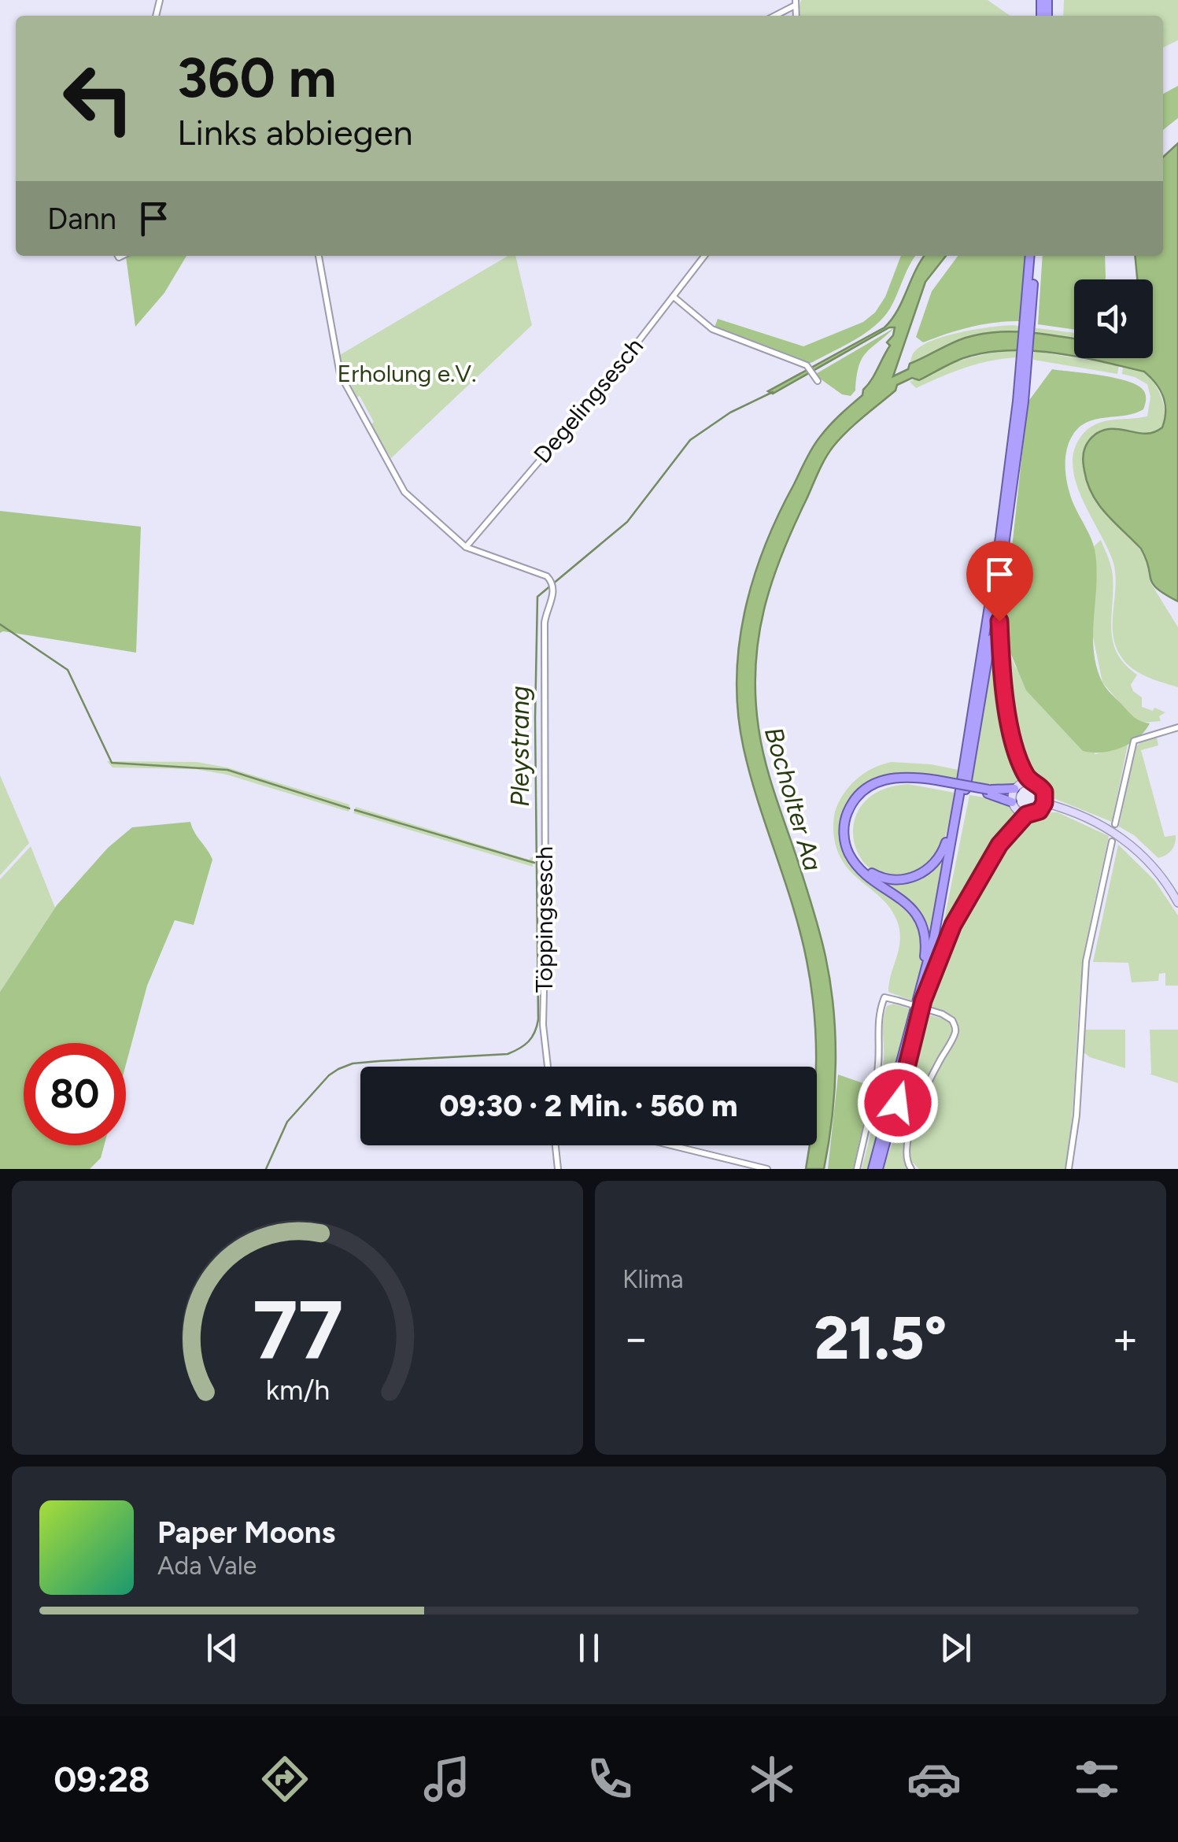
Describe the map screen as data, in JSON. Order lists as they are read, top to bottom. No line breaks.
{"streets":{"street":["Degelingsesch","Töppingsesch"]},"crossings":[["Degelingsesch","Töppingsesch"]],"water":["Pleystrang","Bocholter Aa"],"parks":["Erholung e.V."],"page":{"turn":["360 m","Links abbiegen"],"then":"Dann","limit":"80","trip":"09:30 · 2 Min. · 560 m","tile":"Klima","heat":["−","21.5°","+"],"song":["Paper Moons","Ada Vale"],"tabs":"09:28","gauge":["77","km/h"]}}
